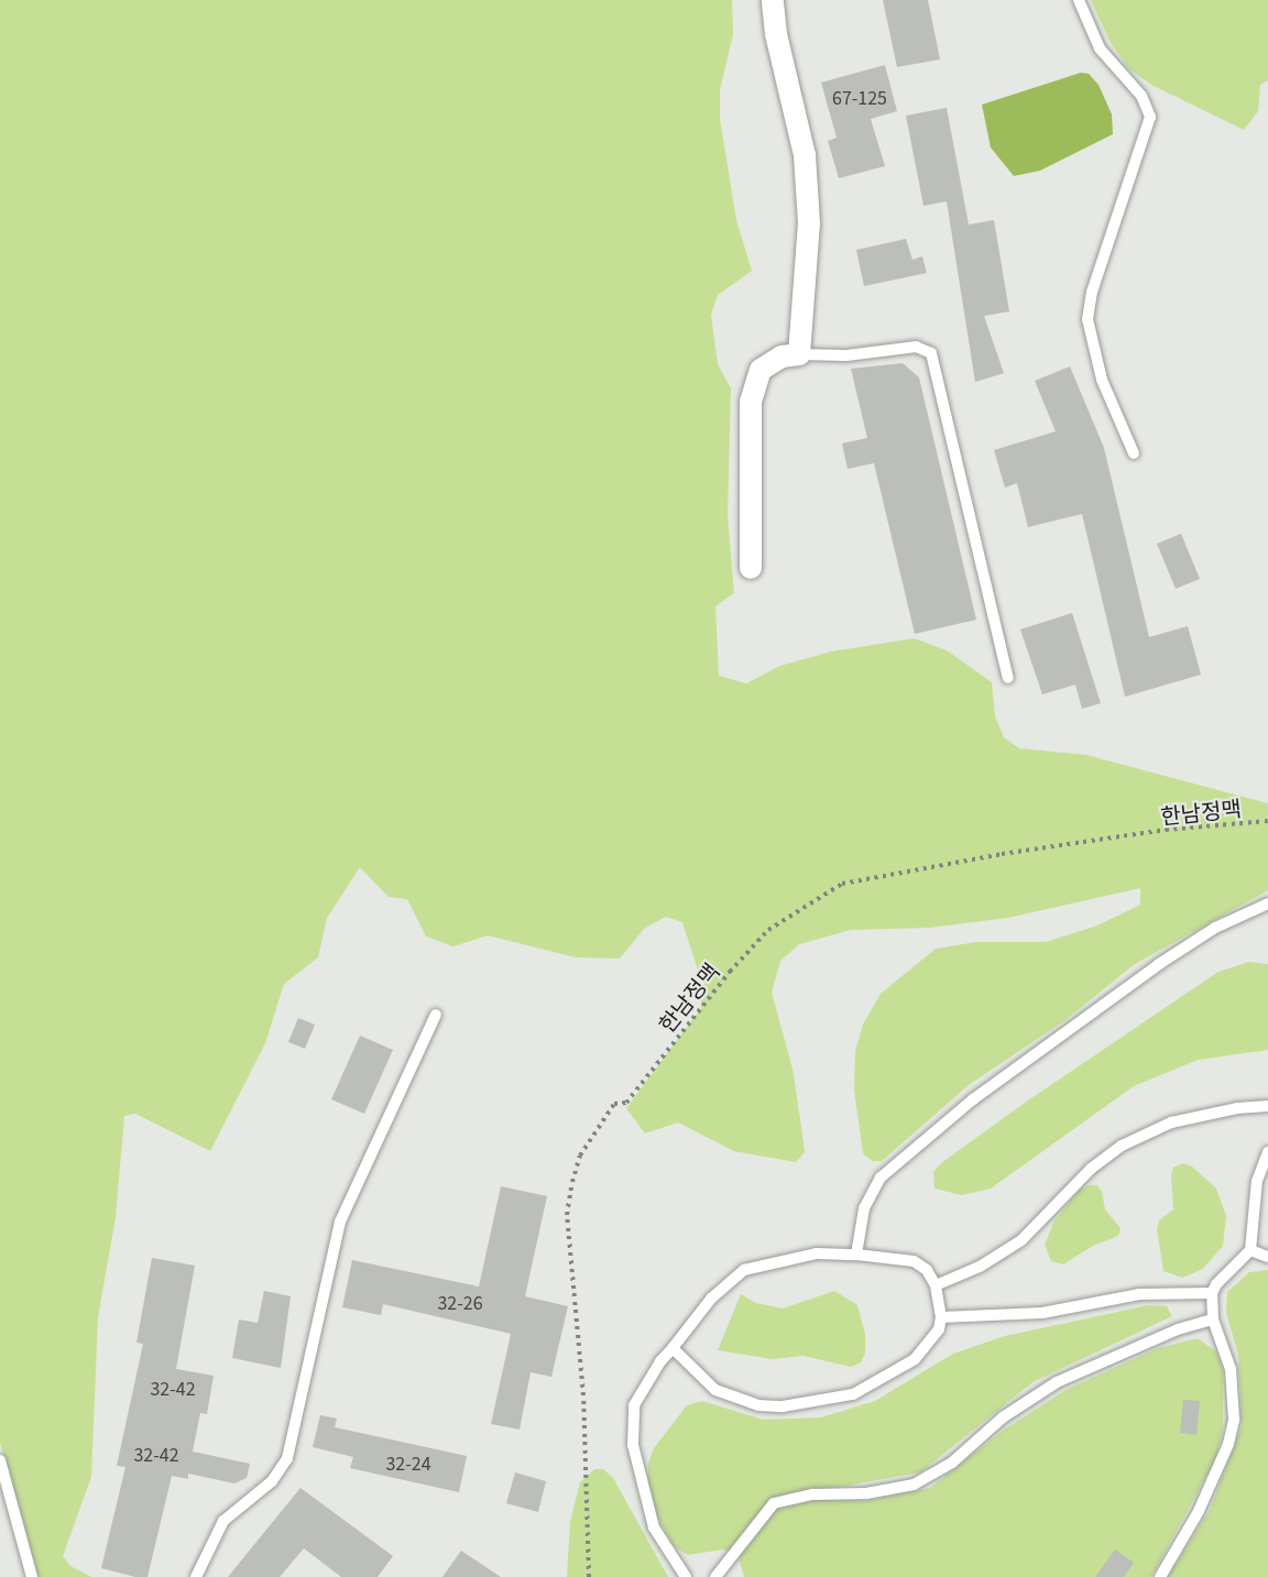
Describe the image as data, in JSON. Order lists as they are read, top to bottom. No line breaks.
{"streets":{"path":["한남정맥"]},"house_numbers":["67-125","32-26","32-42","32-42","32-24"]}
